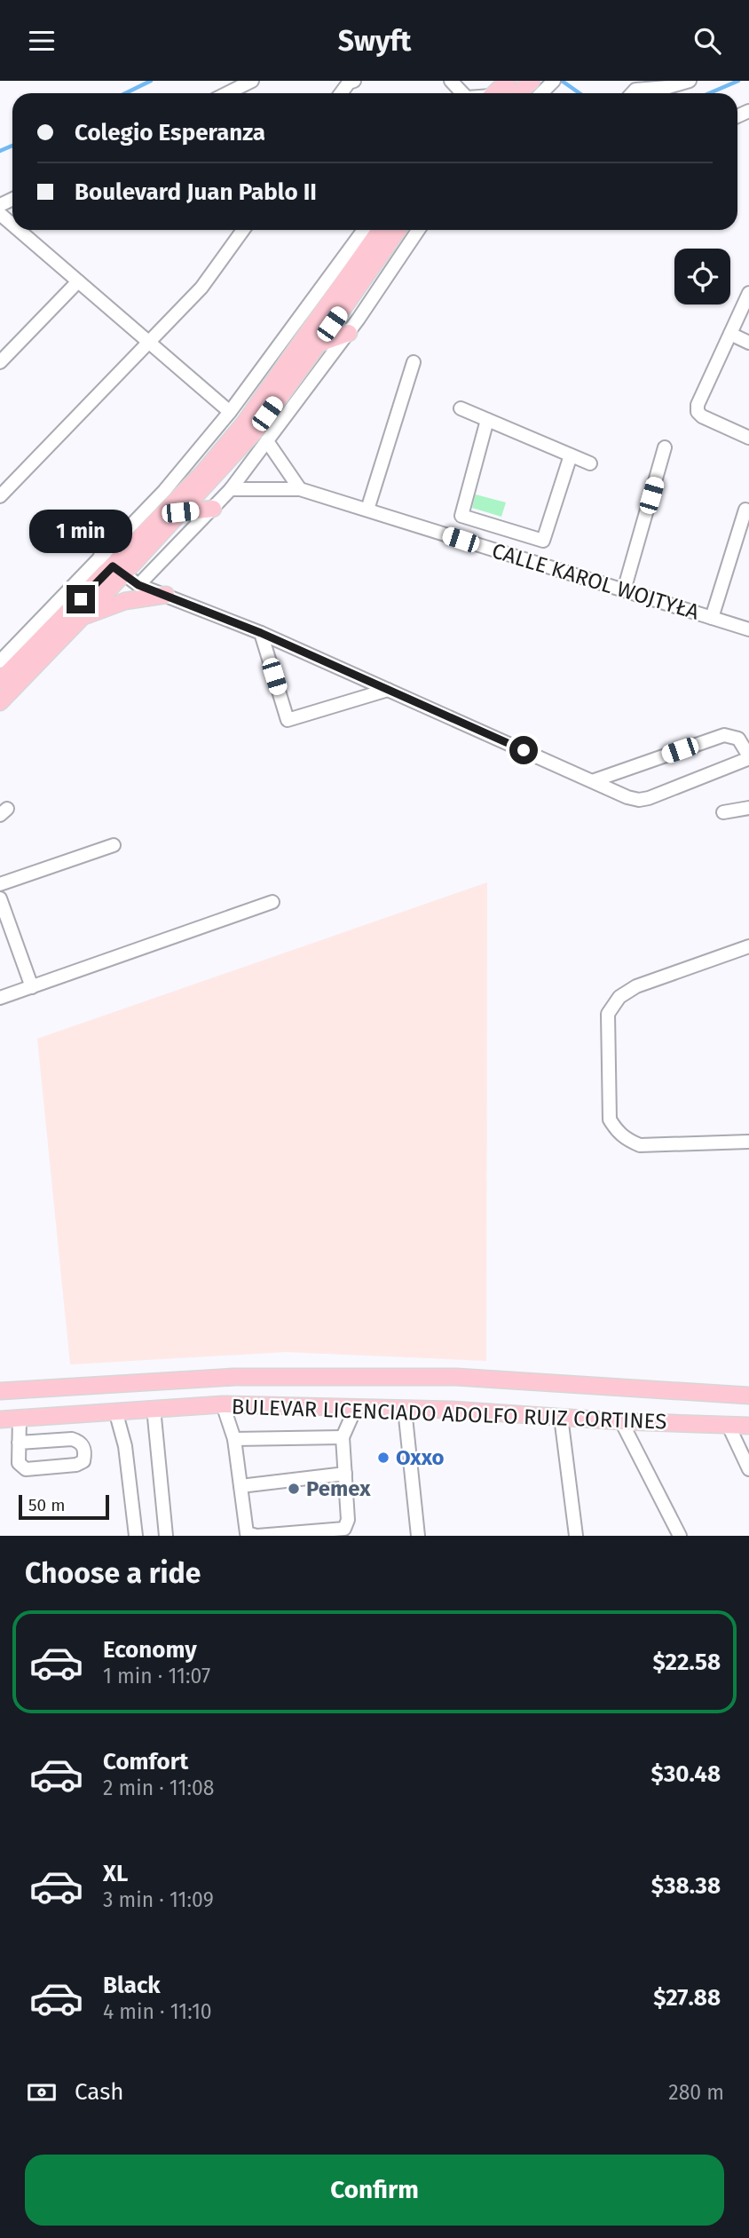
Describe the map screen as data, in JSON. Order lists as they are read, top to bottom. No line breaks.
{"streets":{"main road":["BULEVAR LICENCIADO ADOLFO RUIZ CORTINES"],"street":["CALLE KAROL WOJTYŁA"]},"places":["Oxxo","Pemex"],"scale_bar":"50 m","page":{"header":"Swyft","banner":["Colegio Esperanza","Boulevard Juan Pablo II"],"bubble":"1 min","scale":"50 m","heading":"Choose a ride","list":[{"name":"Economy","note":"1 min · 11:07","value":"$22.58"},{"name":"Comfort","note":"2 min · 11:08","value":"$30.48"},{"name":"XL","note":"3 min · 11:09","value":"$38.38"},{"name":"Black","note":"4 min · 11:10","value":"$27.88"}],"pay":["Cash","280 m"],"buttons":"Confirm"}}
